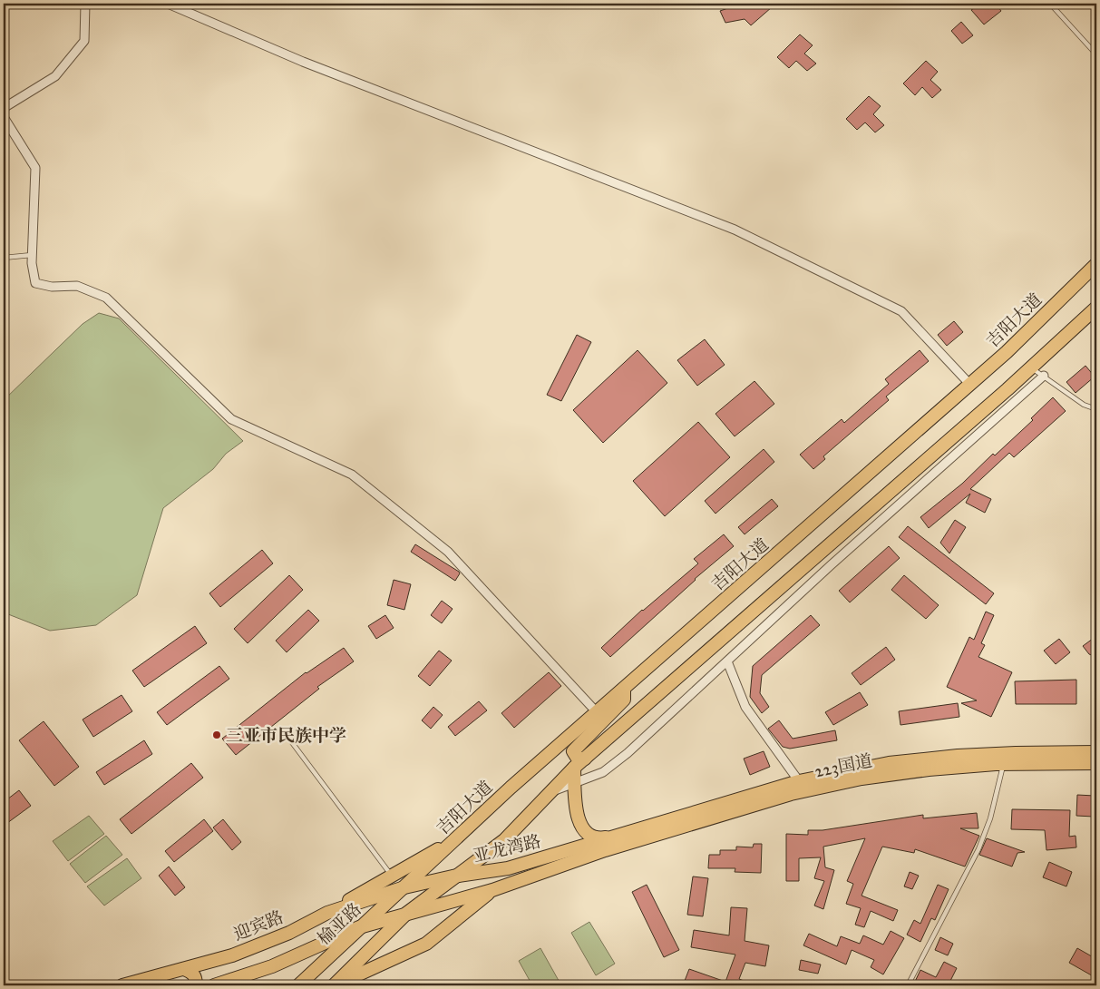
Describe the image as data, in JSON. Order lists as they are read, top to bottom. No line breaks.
{"streets":{"main road":["吉阳大道","223国道","亚龙湾路","榆亚路","迎宾路"]},"crossings":[["吉阳大道","亚龙湾路"],["吉阳大道","榆亚路"],["吉阳大道","迎宾路"],["223国道","亚龙湾路"],["亚龙湾路","榆亚路"],["亚龙湾路","迎宾路"],["榆亚路","迎宾路"]],"places":["三亚市民族中学"]}
